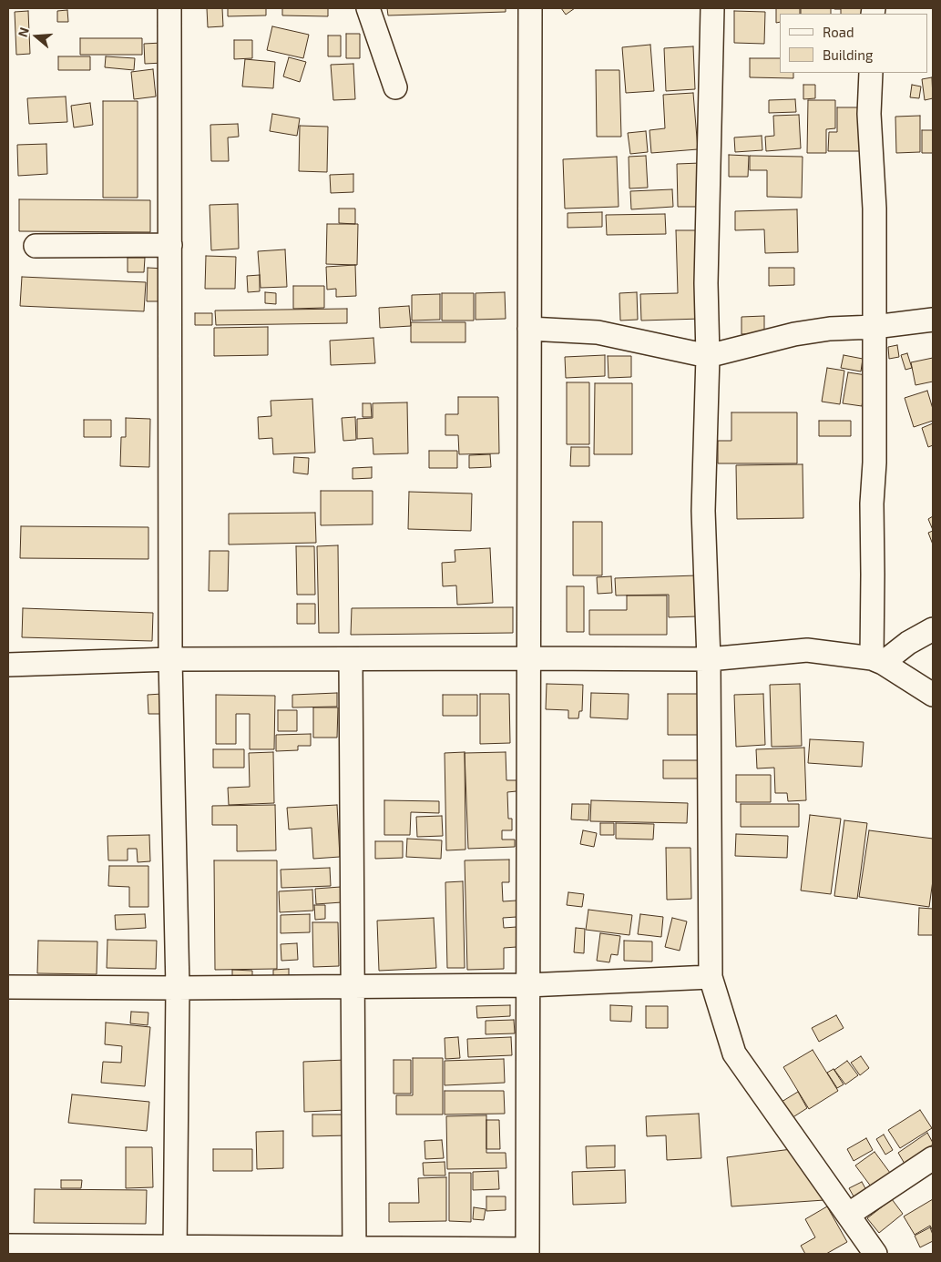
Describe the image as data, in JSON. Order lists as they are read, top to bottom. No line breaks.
{"legend":["Road","Building"],"north":"left"}
